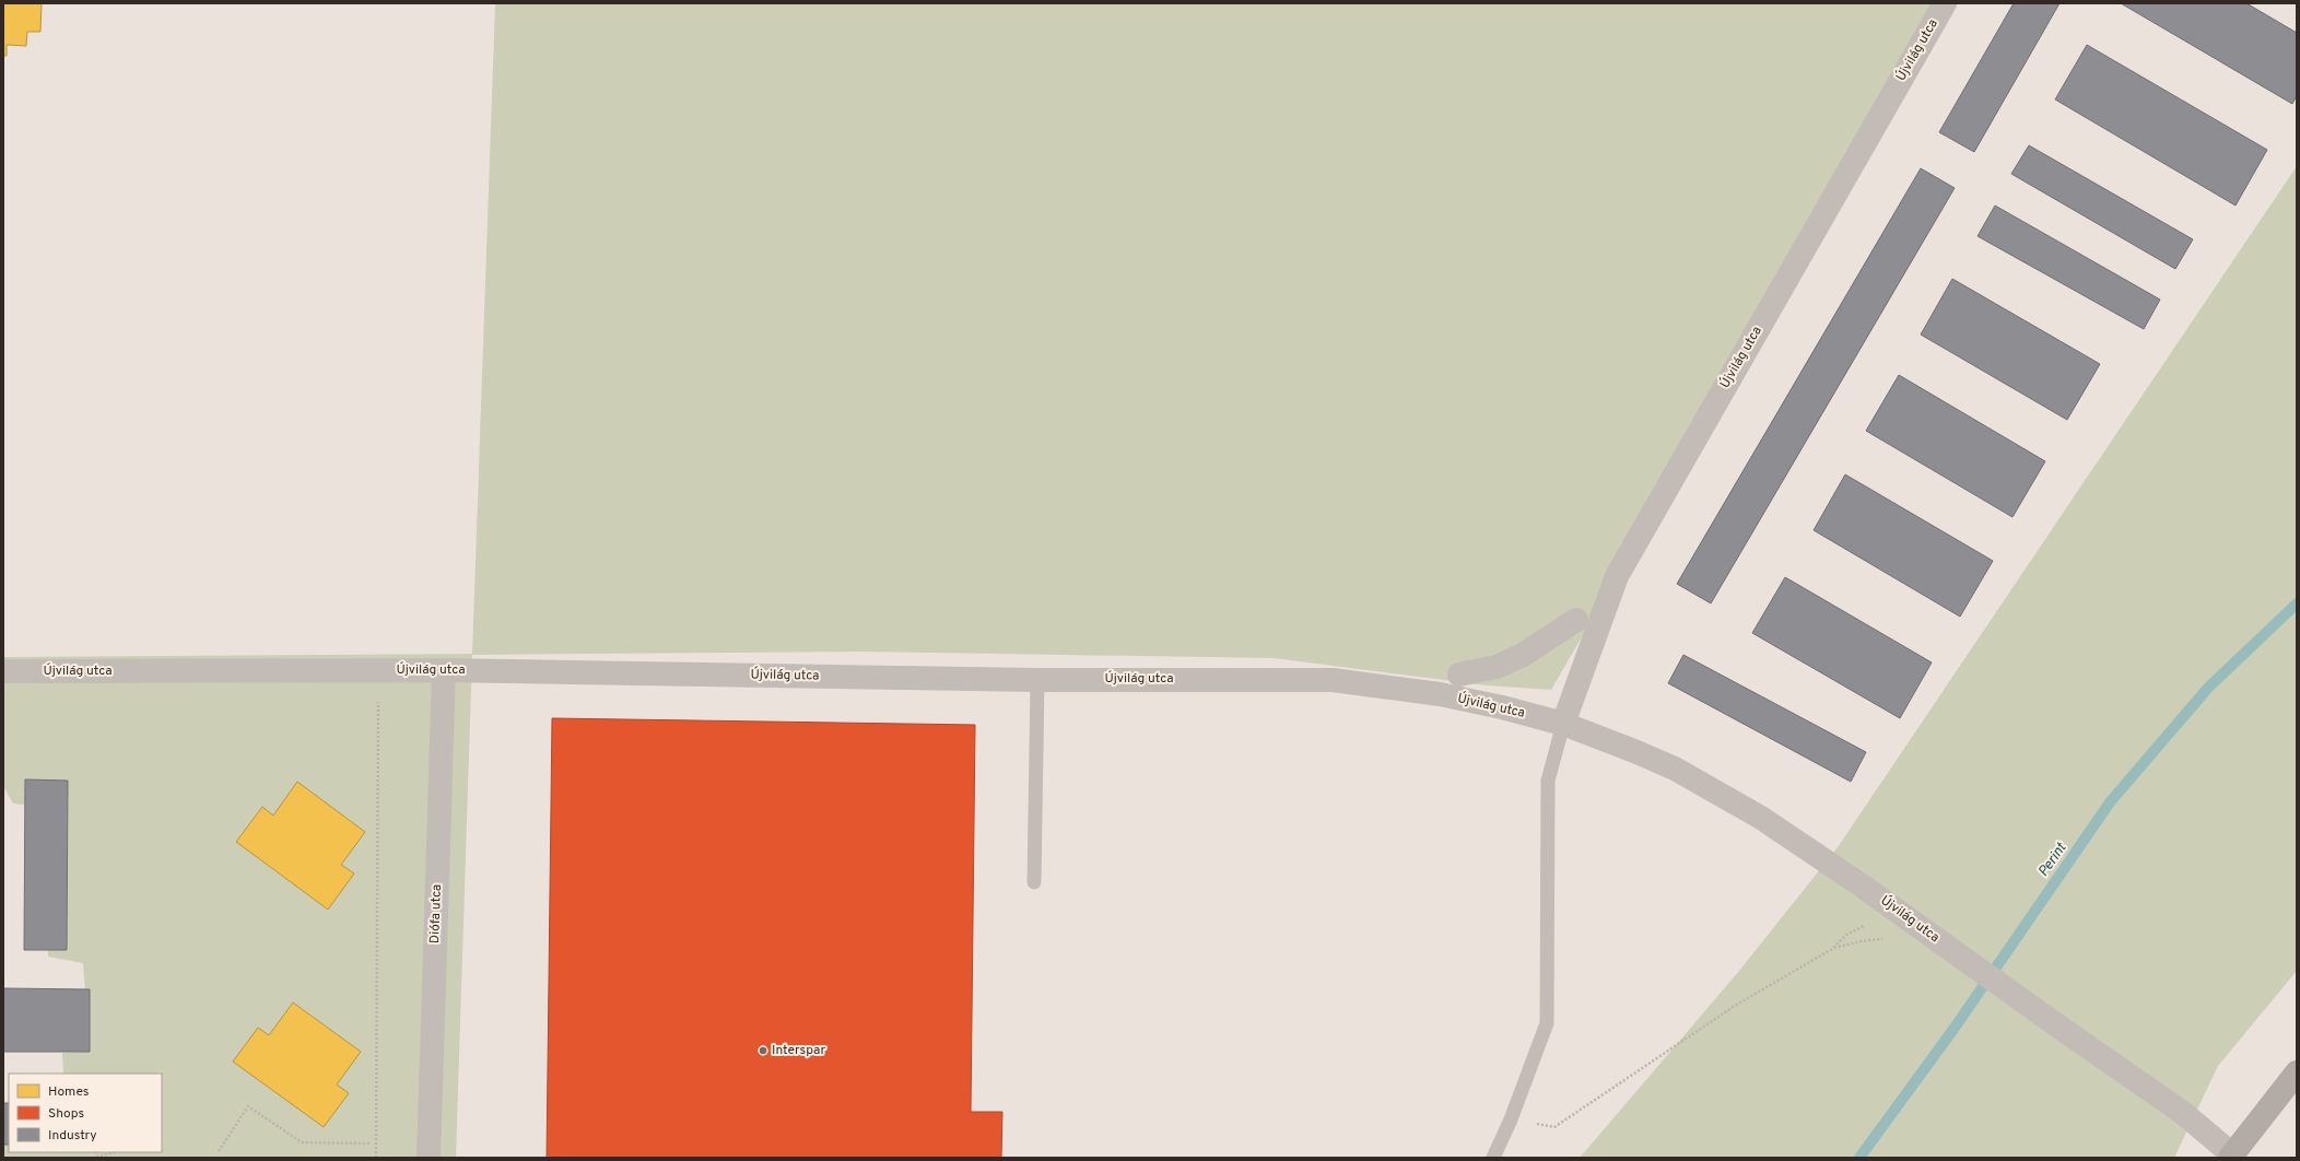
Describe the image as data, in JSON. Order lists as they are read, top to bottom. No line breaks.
{"streets":{"street":["Újvilág utca","Diófa utca"]},"crossings":[["Újvilág utca","Diófa utca"]],"water":["Perint"],"places":["Interspar"],"legend":["Homes","Shops","Industry"]}
